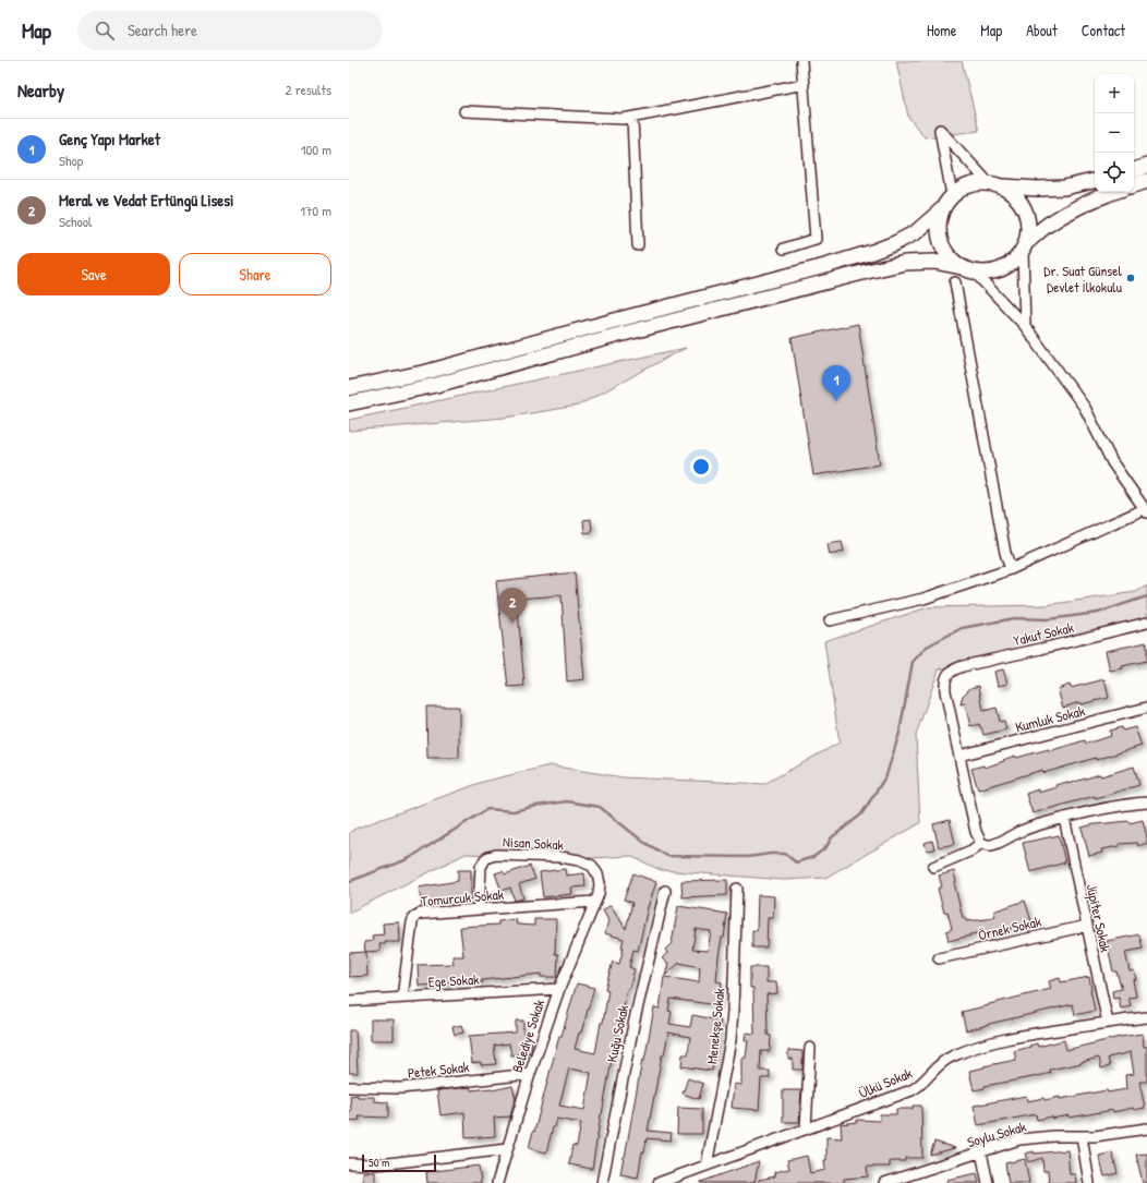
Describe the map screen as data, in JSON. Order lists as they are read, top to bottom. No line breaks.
{"streets":{"street":["Yakut Sokak","Kumluk Sokak","Nisan Sokak","Tomurcuk Sokak","Jüpiter Sokak","Örnek Sokak","Ege Sokak","Menekşe Sokak","Kuğu Sokak","Belediye Sokak","Petek Sokak","Ülkü Sokak","Soylu Sokak"]},"crossings":[["Yakut Sokak","Kumluk Sokak"],["Nisan Sokak","Tomurcuk Sokak"],["Nisan Sokak","Belediye Sokak"],["Tomurcuk Sokak","Ege Sokak"],["Tomurcuk Sokak","Belediye Sokak"],["Jüpiter Sokak","Örnek Sokak"],["Jüpiter Sokak","Ülkü Sokak"],["Ege Sokak","Belediye Sokak"],["Menekşe Sokak","Ülkü Sokak"],["Belediye Sokak","Petek Sokak"]],"places":["Dr. Suat Günsel Devlet İlkokulu"],"scale_bar":"50 m","page":{"header":"Map","search":"Search here","nav":["Home","Map","About","Contact"],"heading":["Nearby","2 results"],"map_buttons":["+","−"],"list":[{"mark":"1","name":"Genç Yapı Market","note":"Shop","value":"100 m"},{"mark":"2","name":"Meral ve Vedat Ertüngü Lisesi","note":"School","value":"170 m"}],"buttons":["Save","Share"],"pins":["1","2"],"scale":"50 m"}}
